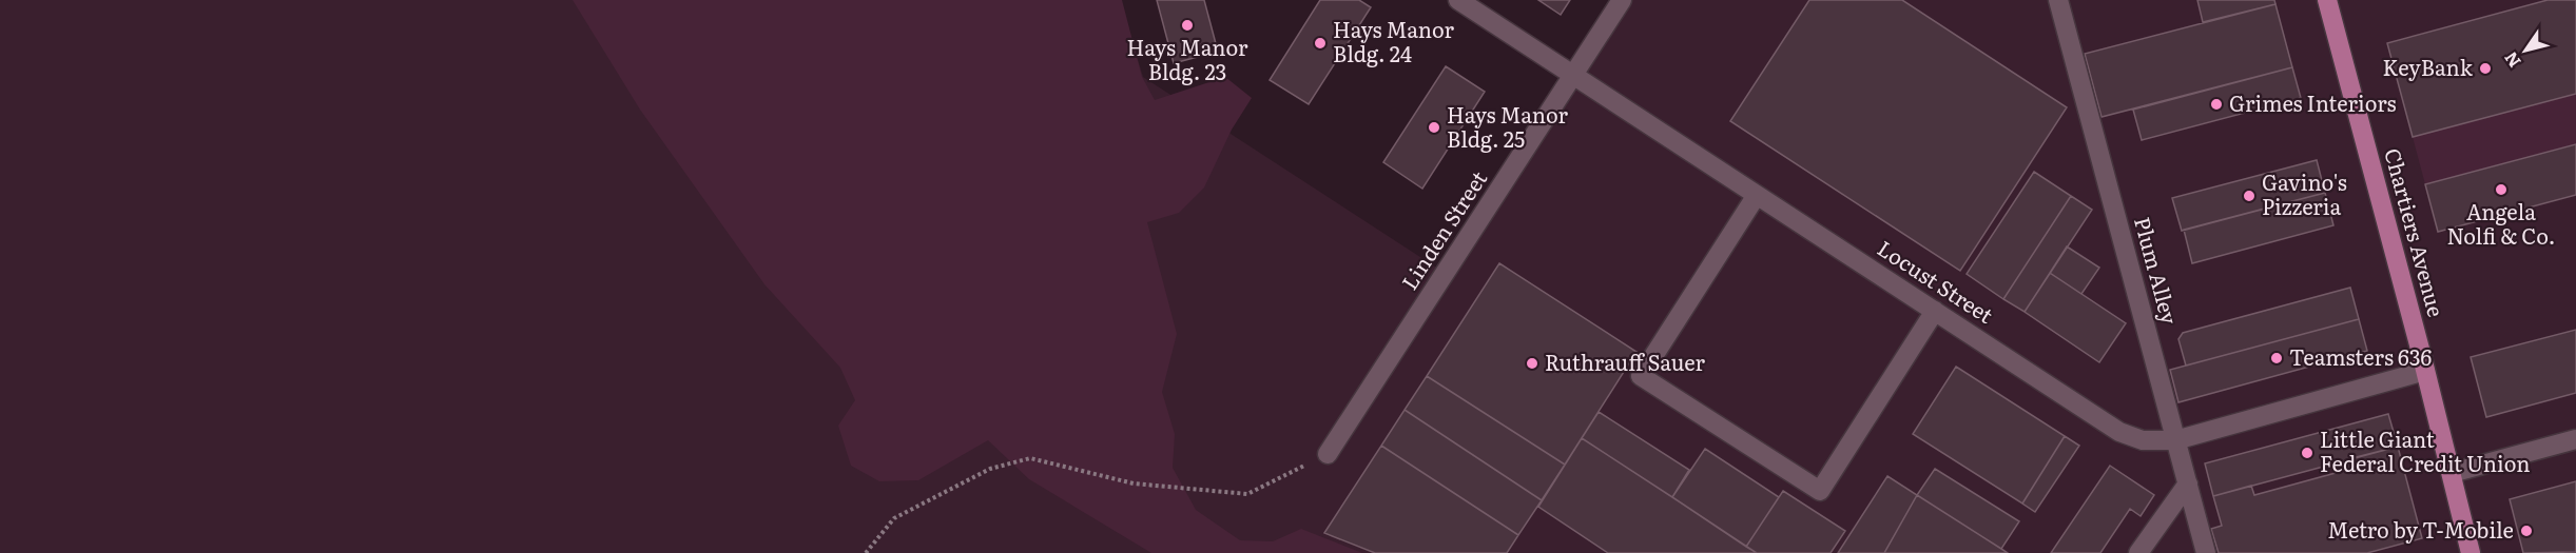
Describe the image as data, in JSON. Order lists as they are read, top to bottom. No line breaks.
{"streets":{"main road":["Chartiers Avenue"],"street":["Linden Street","Plum Alley","Locust Street"]},"crossings":[["Linden Street","Locust Street"],["Chartiers Avenue","Locust Street"],["Plum Alley","Locust Street"]],"places":["Hays Manor Bldg. 23","Hays Manor Bldg. 24","KeyBank","Grimes Interiors","Hays Manor Bldg. 25","Angela Nolfi & Co.","Gavino's Pizzeria","Teamsters 636","Ruthrauff Sauer","Little Giant Federal Credit Union","Metro by T-Mobile"],"north":"bottom left"}
